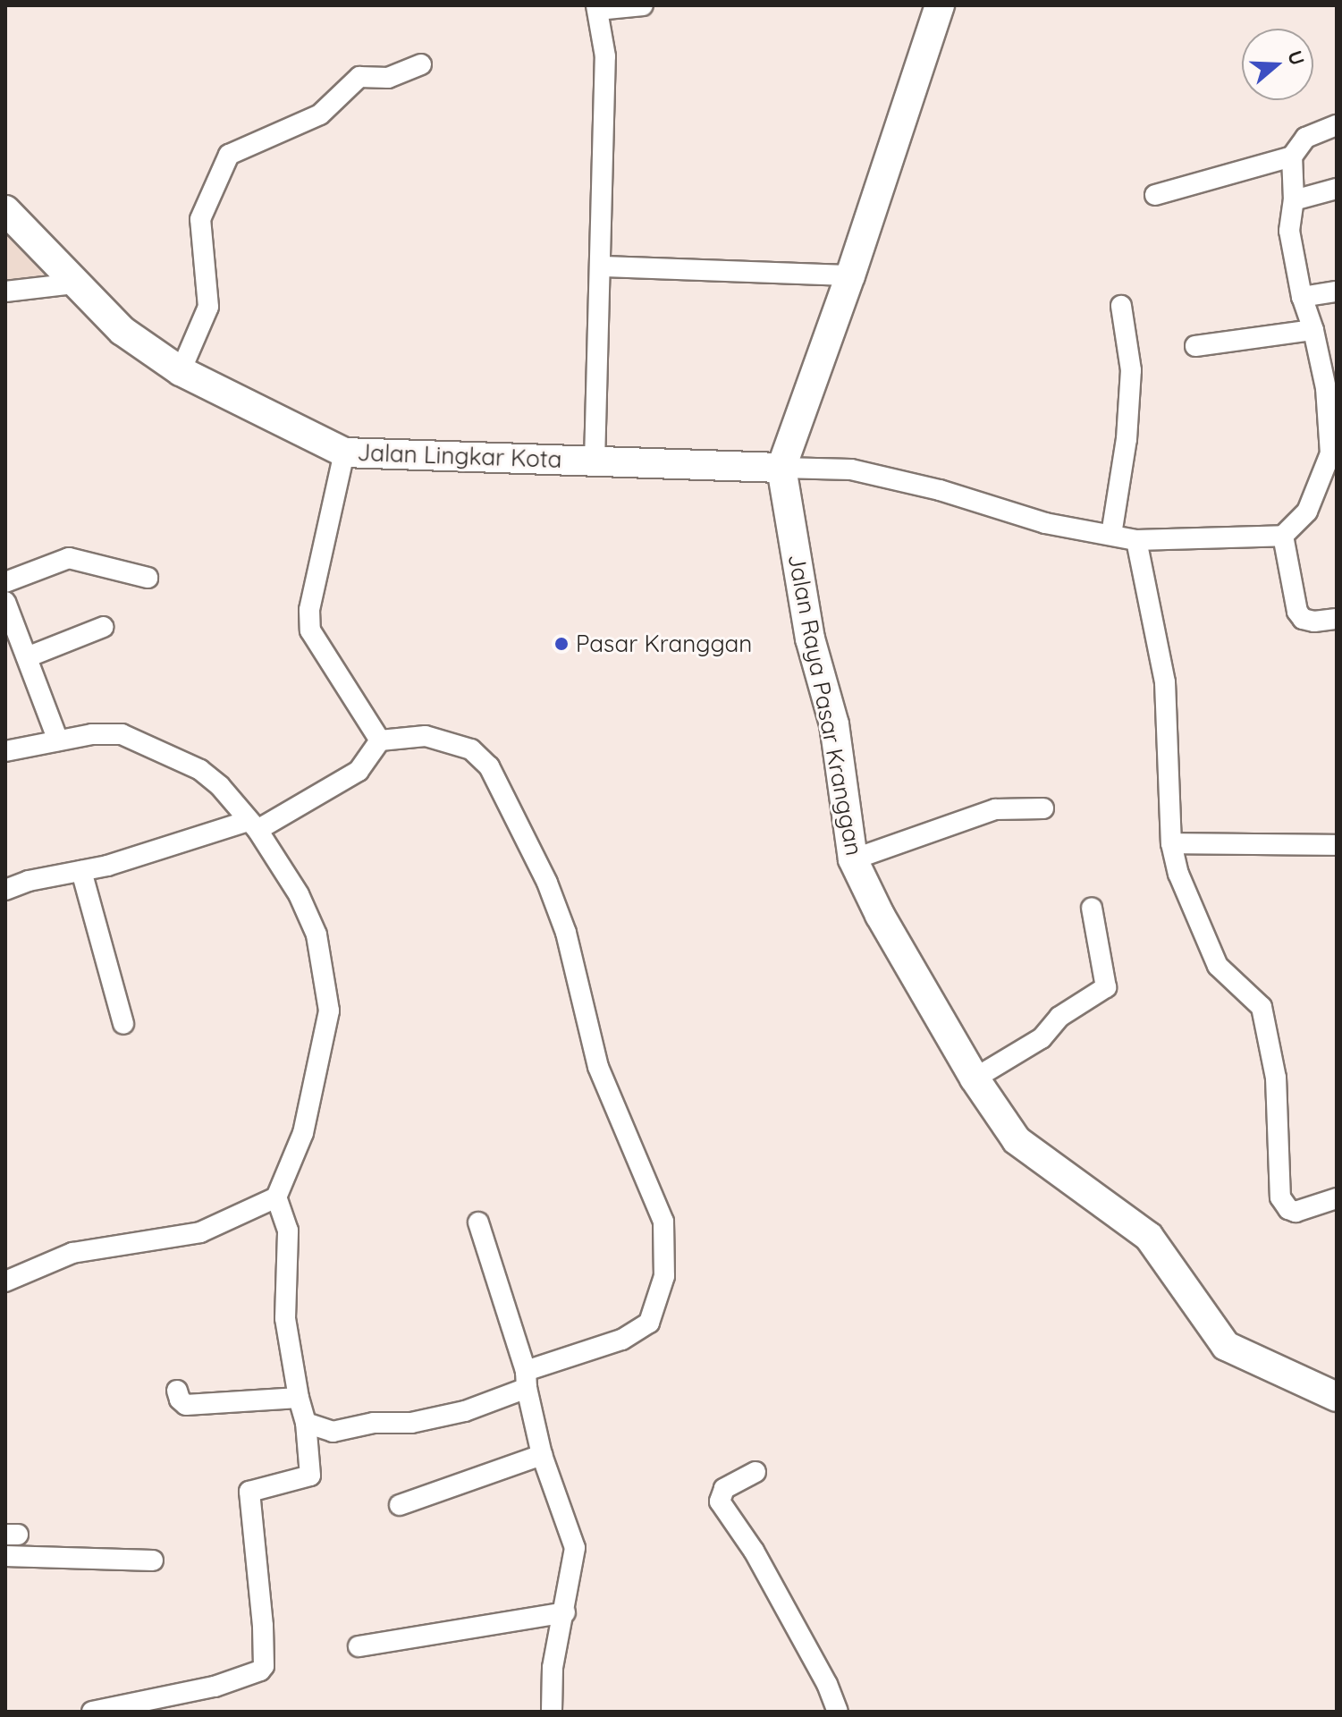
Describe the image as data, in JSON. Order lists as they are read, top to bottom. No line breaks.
{"streets":{"main road":["Jalan Lingkar Kota","Jalan Raya Pasar Kranggan"]},"crossings":[["Jalan Lingkar Kota","Jalan Raya Pasar Kranggan"]],"places":["Pasar Kranggan"],"north":"right"}
